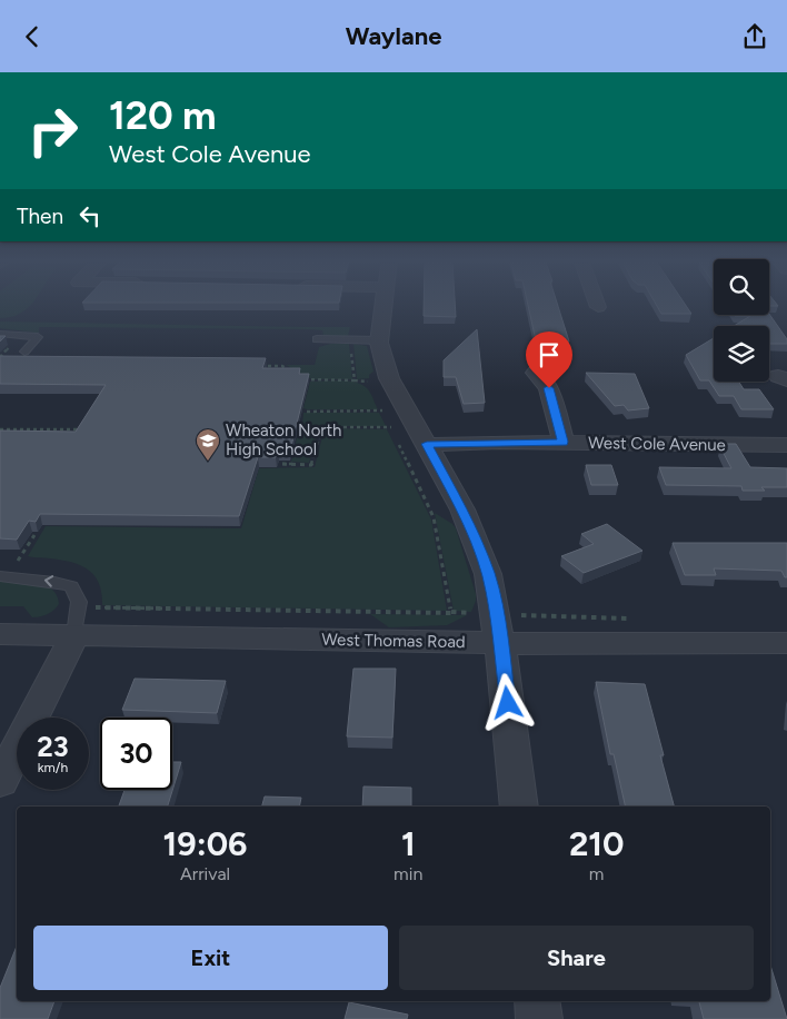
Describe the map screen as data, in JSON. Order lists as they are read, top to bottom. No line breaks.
{"streets":{"street":["West Cole Avenue","West Thomas Road"]},"places":{"school or university":["Wheaton North High School"]},"page":{"header":"Waylane","turn":["120 m","West Cole Avenue"],"then":"Then","speed":"23 km/h","limit":"30","eta":["19:06","Arrival","1","min","210","m"],"buttons":["Exit","Share"]}}
